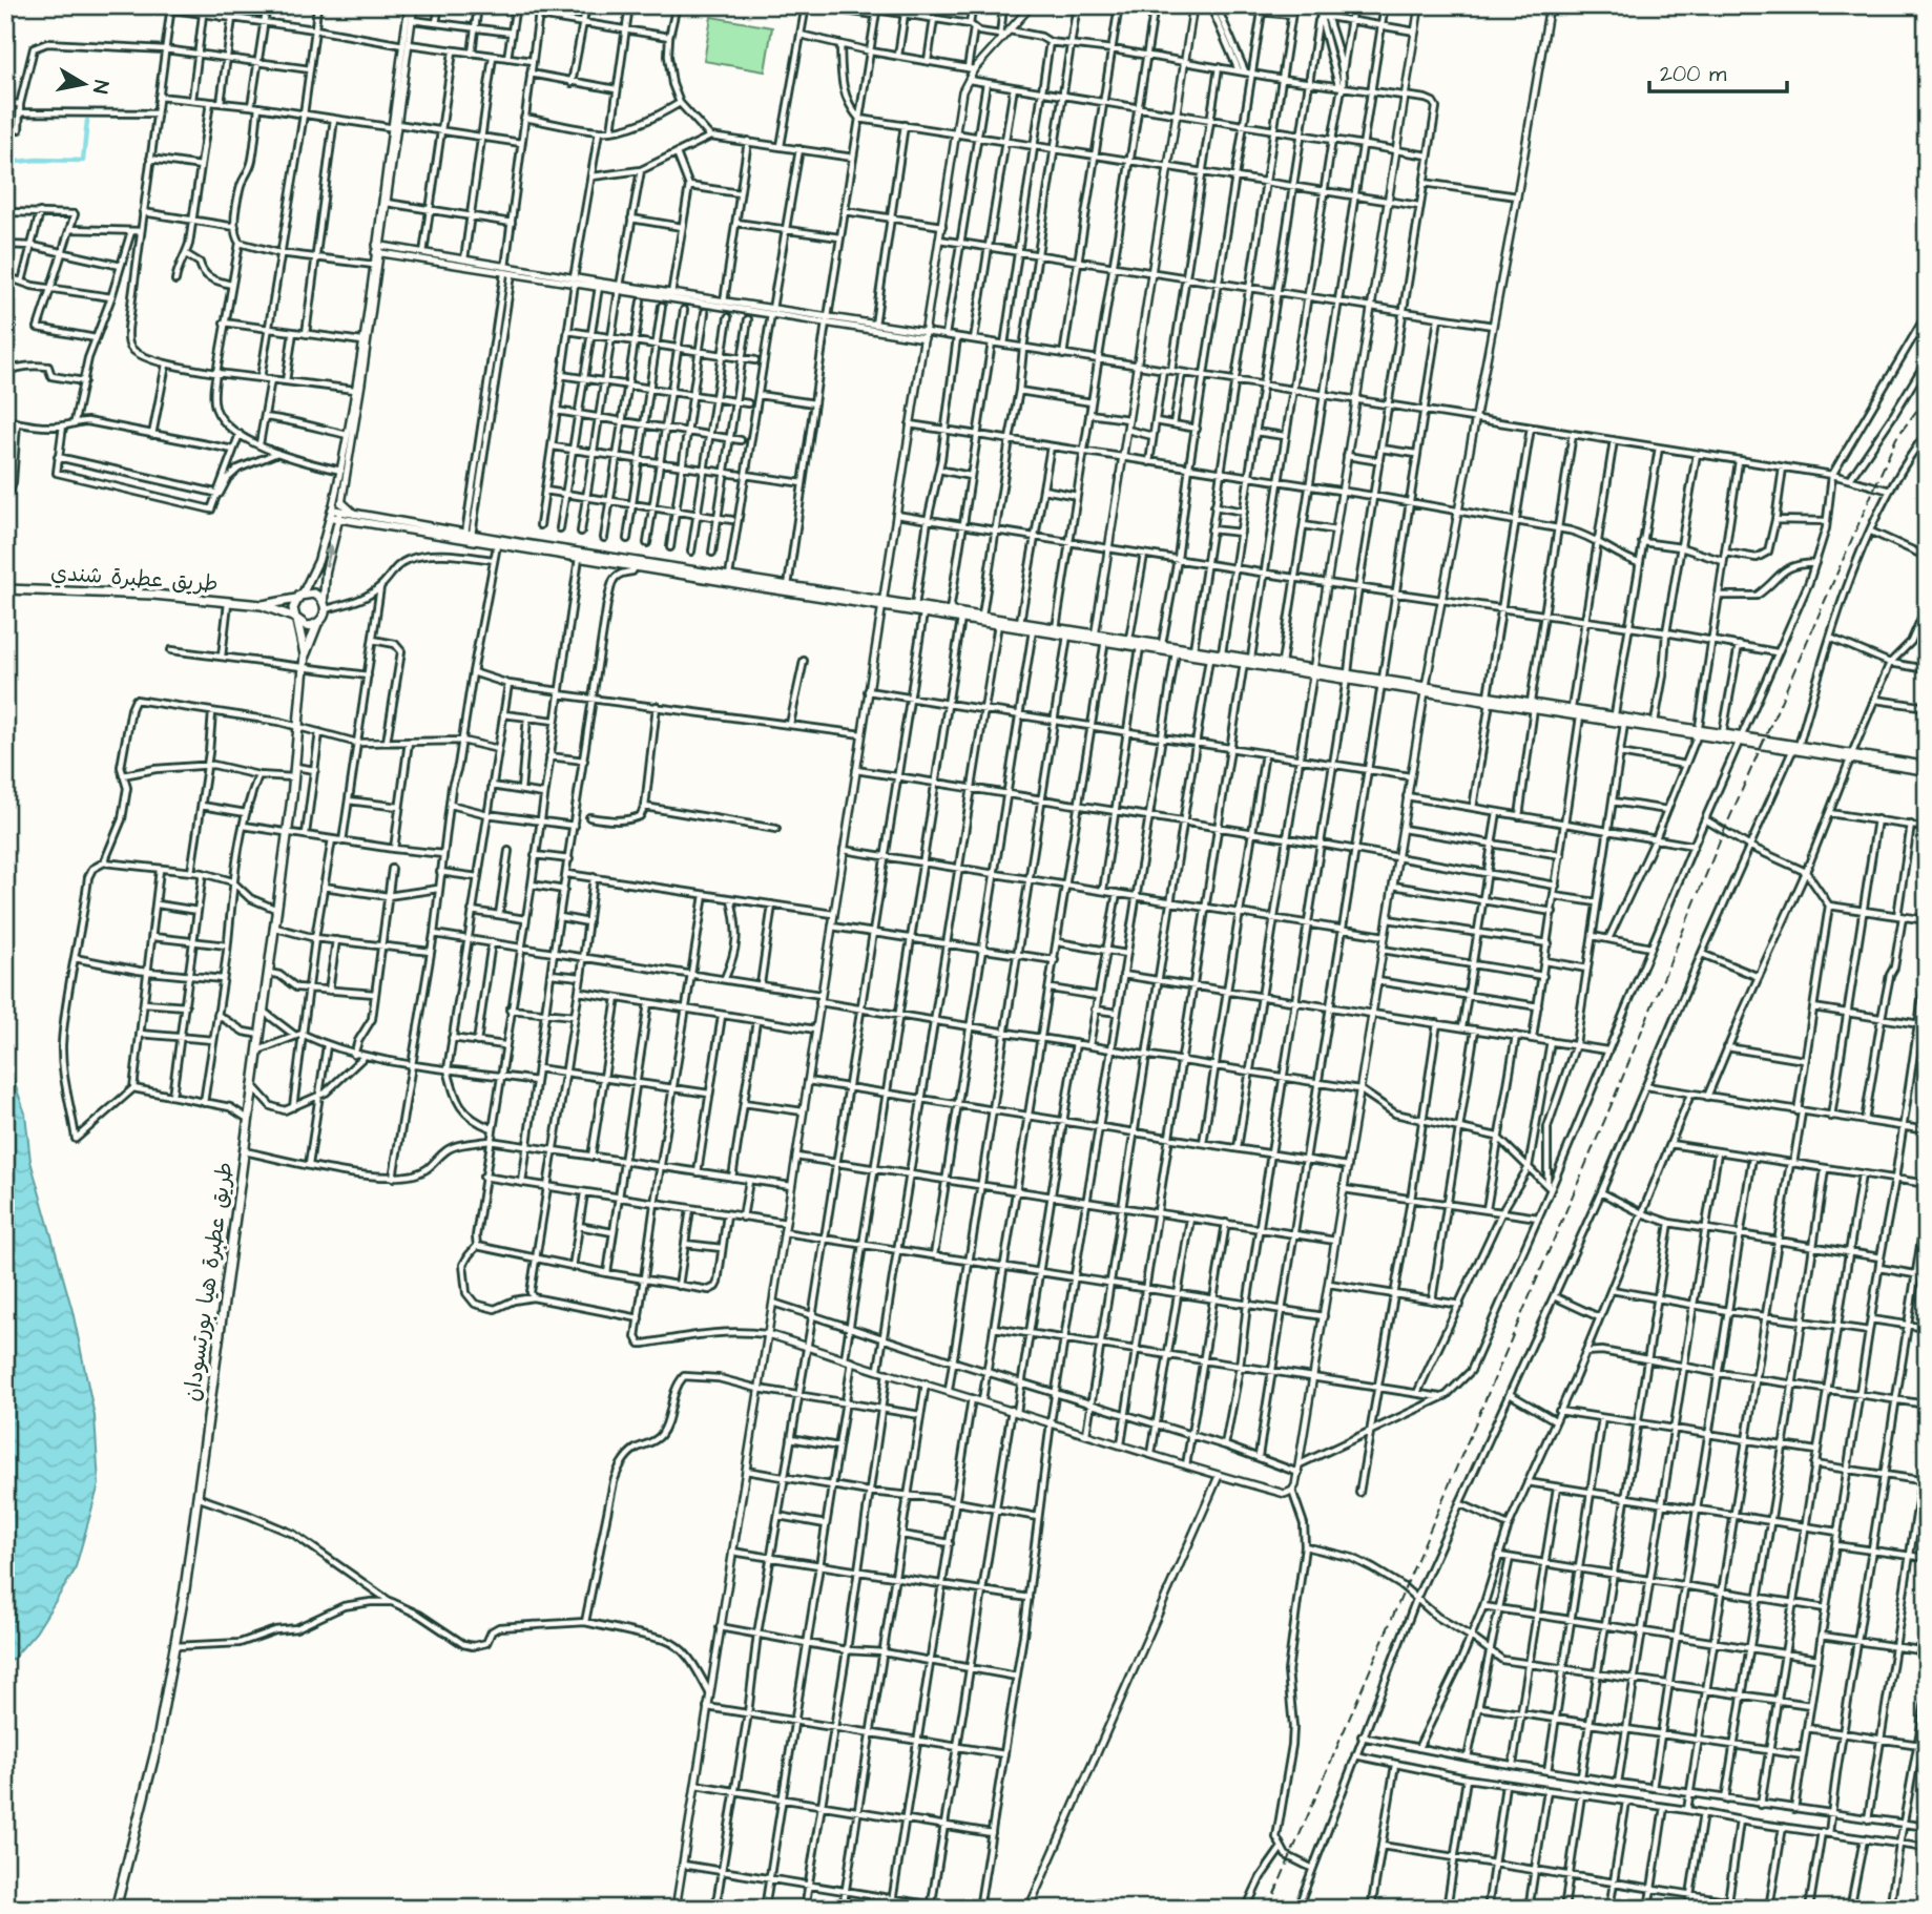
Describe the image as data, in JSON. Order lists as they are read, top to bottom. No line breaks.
{"streets":{"highway":["طريق عطبرة شندي","طريق عطبرة هيا بورتسودان"]},"scale_bar":"200 m","north":"right"}
